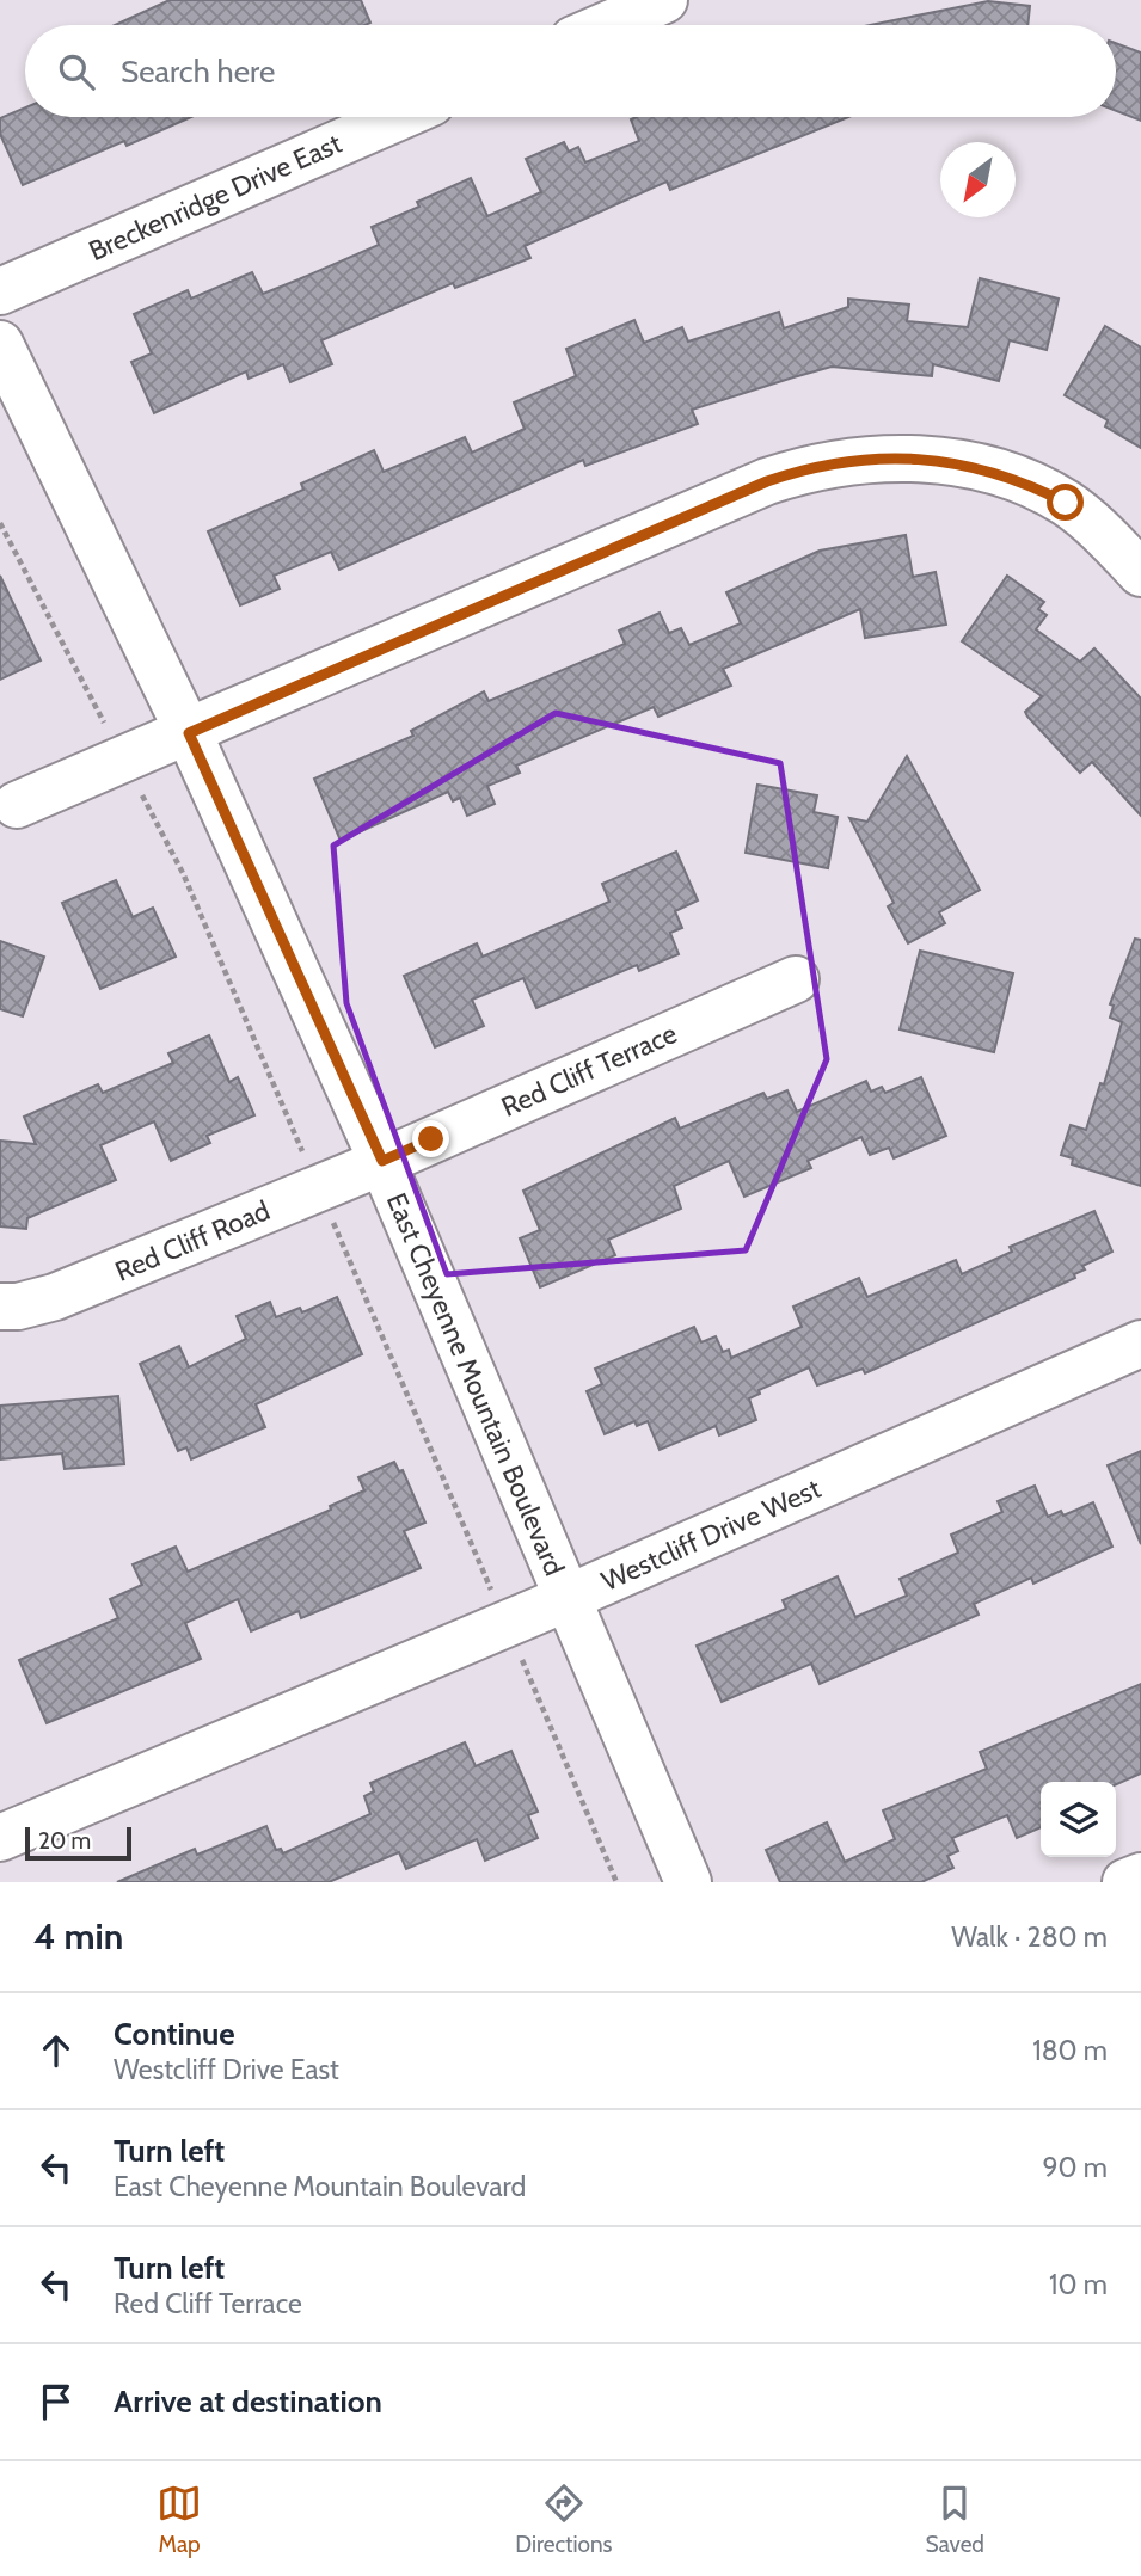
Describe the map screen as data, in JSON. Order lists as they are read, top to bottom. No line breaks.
{"streets":{"street":["Breckenridge Drive East","Red Cliff Terrace","Red Cliff Road","East Cheyenne Mountain Boulevard","Westcliff Drive West"]},"crossings":[["Red Cliff Terrace","Red Cliff Road"],["Red Cliff Terrace","East Cheyenne Mountain Boulevard"],["Red Cliff Road","East Cheyenne Mountain Boulevard"],["East Cheyenne Mountain Boulevard","Westcliff Drive West"]],"scale_bar":"20 m","north":"bottom left","page":{"search":"Search here","scale":"20 m","heading":["4 min","Walk · 280 m"],"list":[["Continue","Westcliff Drive East","180 m"],["Turn left","East Cheyenne Mountain Boulevard","90 m"],["Turn left","Red Cliff Terrace","10 m"],"Arrive at destination"],"nav":["Map","Directions","Saved"]}}
